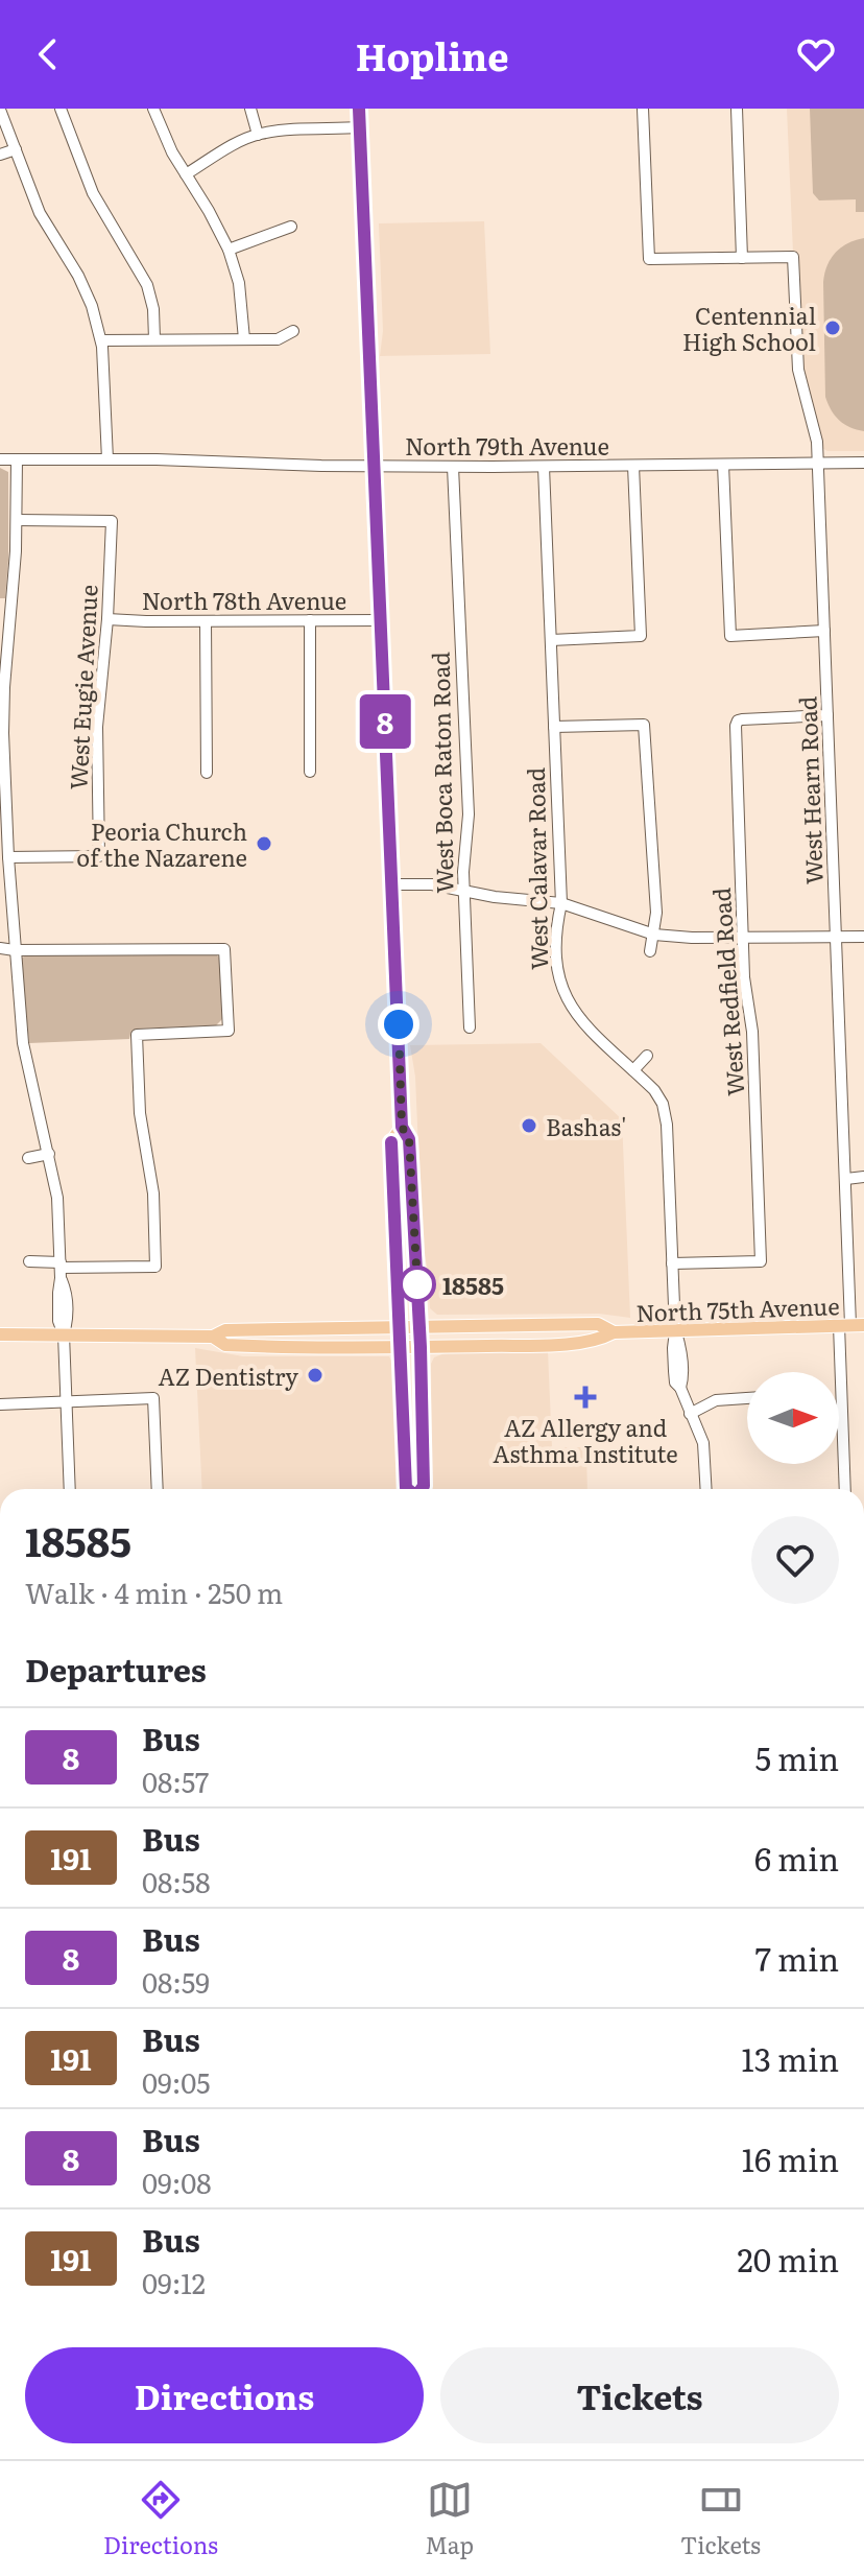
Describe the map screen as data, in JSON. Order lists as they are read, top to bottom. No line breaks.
{"streets":{"main road":["North 75th Avenue"],"street":["North 79th Avenue","North 78th Avenue","West Eugie Avenue","West Boca Raton Road","West Hearn Road","West Calavar Road","West Redfield Road"]},"crossings":[["North 79th Avenue","West Boca Raton Road"],["North 79th Avenue","West Hearn Road"],["North 79th Avenue","West Calavar Road"],["North 78th Avenue","West Eugie Avenue"],["West Hearn Road","West Redfield Road"],["West Hearn Road","North 75th Avenue"],["West Calavar Road","West Redfield Road"],["West Calavar Road","North 75th Avenue"]],"places":{"other":["Centennial High School","Peoria Church of the Nazarene","Bashas'","18585","AZ Dentistry"],"health":["AZ Allergy and Asthma Institute"]},"lines":["bus line 8"],"north":"right","page":{"header":"Hopline","on_map":"8","heading":[["18585","Walk · 4 min · 250 m"],"Departures"],"list":[{"mark":"8","name":"Bus","note":"08:57","value":"5 min"},{"mark":"191","name":"Bus","note":"08:58","value":"6 min"},{"mark":"8","name":"Bus","note":"08:59","value":"7 min"},{"mark":"191","name":"Bus","note":"09:05","value":"13 min"},{"mark":"8","name":"Bus","note":"09:08","value":"16 min"},{"mark":"191","name":"Bus","note":"09:12","value":"20 min"}],"buttons":["Directions","Tickets"],"tabs":["Directions","Map","Tickets"]}}
